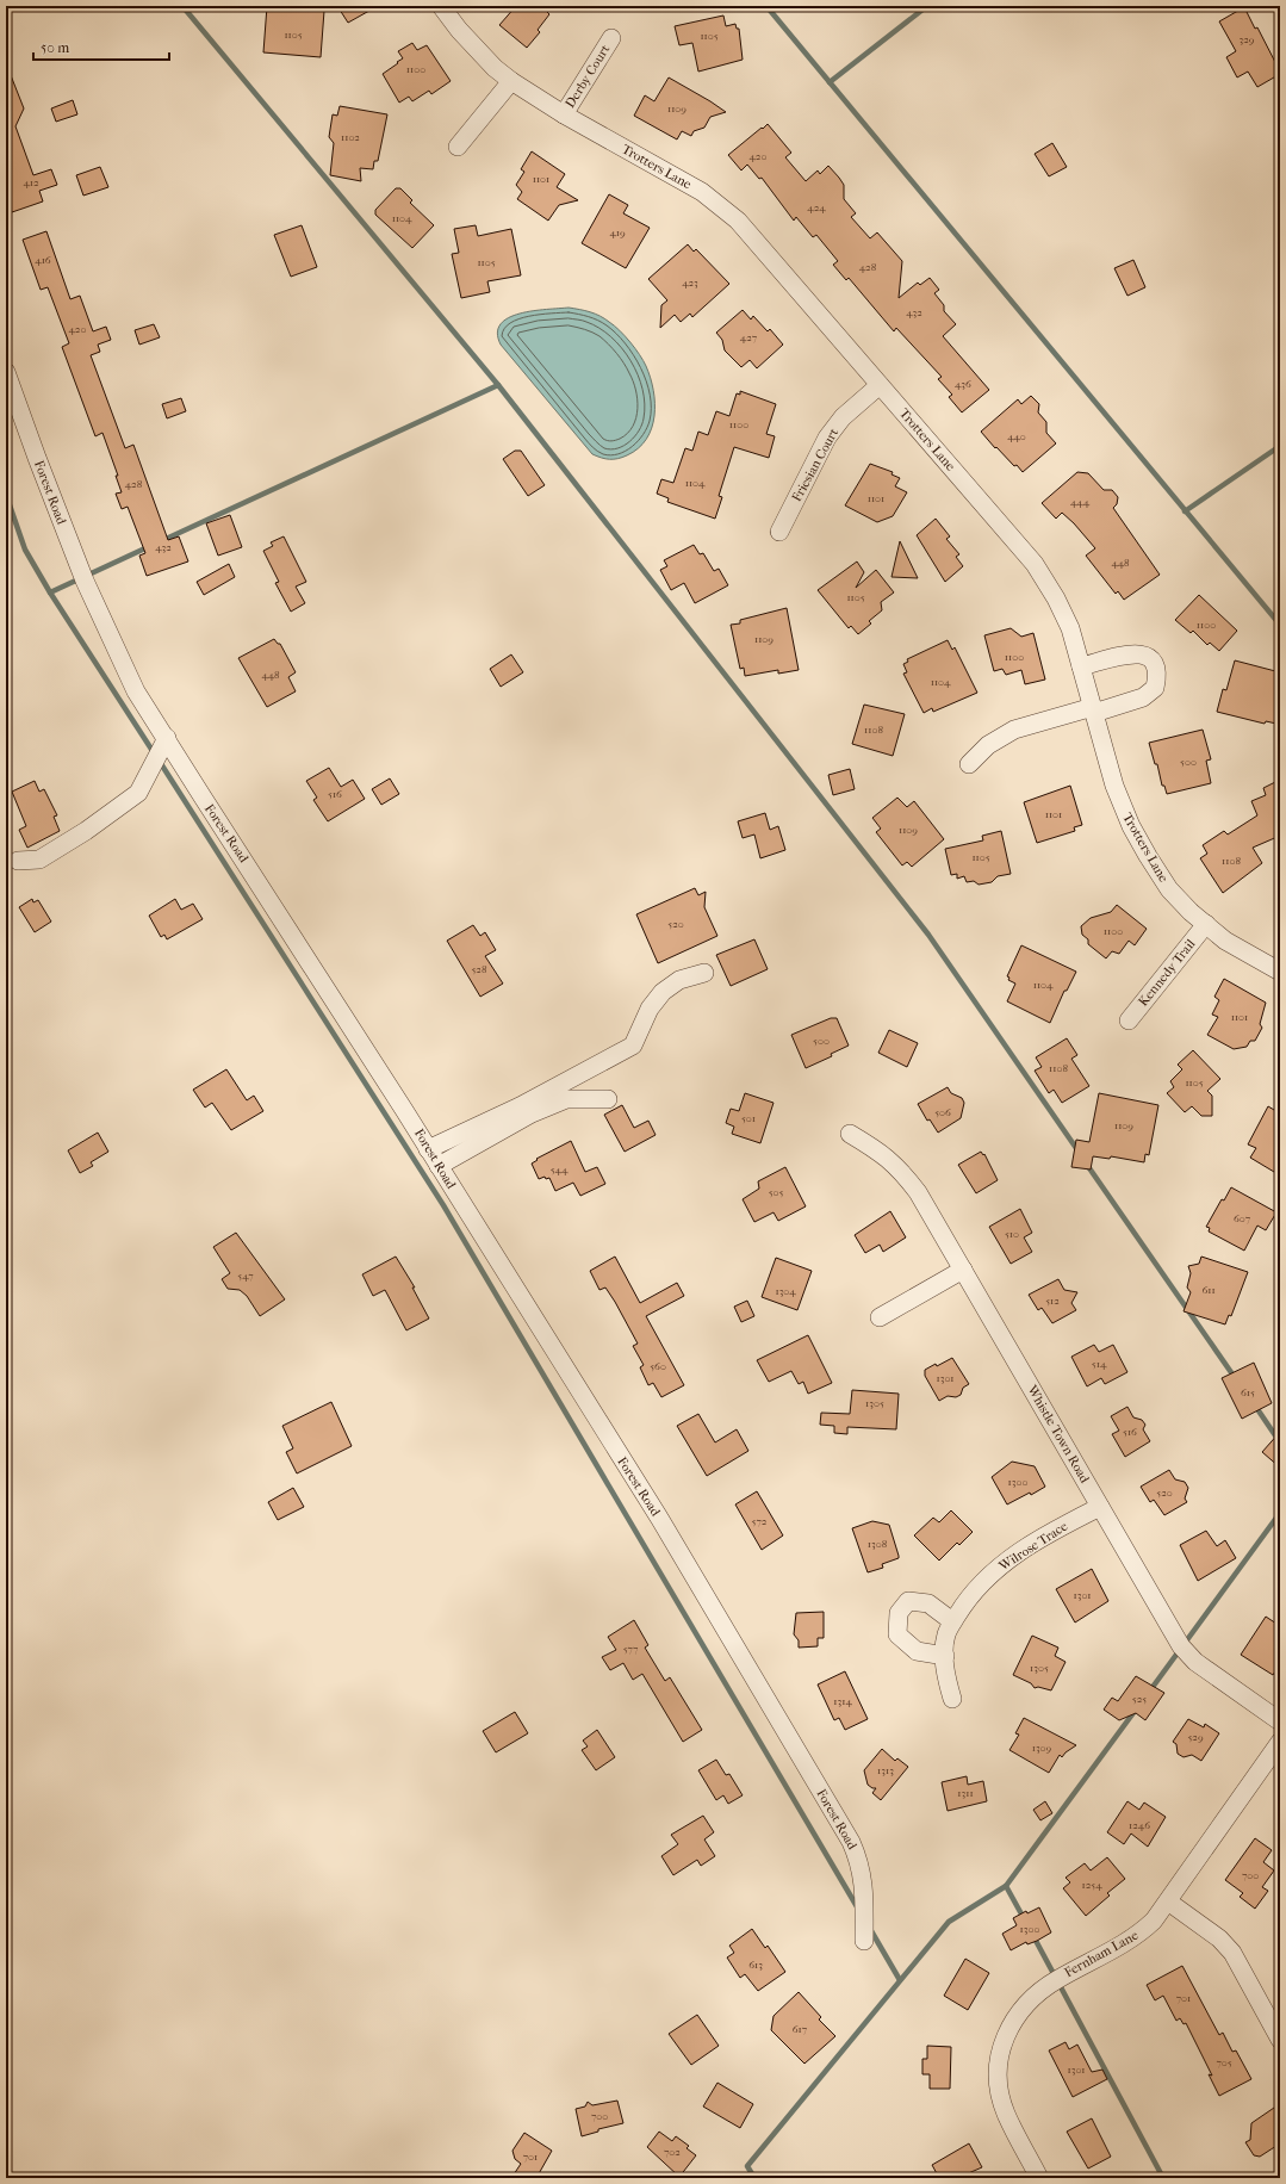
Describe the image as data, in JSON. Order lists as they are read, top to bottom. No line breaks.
{"streets":{"street":["Derby Court","Trotters Lane","Friesian Court","Forest Road","Kennedy Trail","Whistle Town Road","Wilrose Trace","Fernham Lane"]},"crossings":[["Derby Court","Trotters Lane"],["Trotters Lane","Friesian Court"],["Trotters Lane","Kennedy Trail"],["Whistle Town Road","Wilrose Trace"]],"house_numbers":["1105","1105","329","1100","1109","1102","420","1101","412","424","1104","419","416","1105","428","423","432","420","427","436","1100","440","1104","428","1101","444","432","448","1105","1100","1109","1100","448","1104","1108","500","516","1101","1109","1105","1108","520","1100","528","1104","1101","500","1108","1105","506","501","1109","544","505","607","510","547","611","1304","512","514","560","1301","615","1305","516","1300","520","572","1308","1301","577","1305","525","1314","529","1309","1313","1311","1246","700","1254","1300","613","701","617","705","1301","700","702","701"],"scale_bar":"50 m"}
